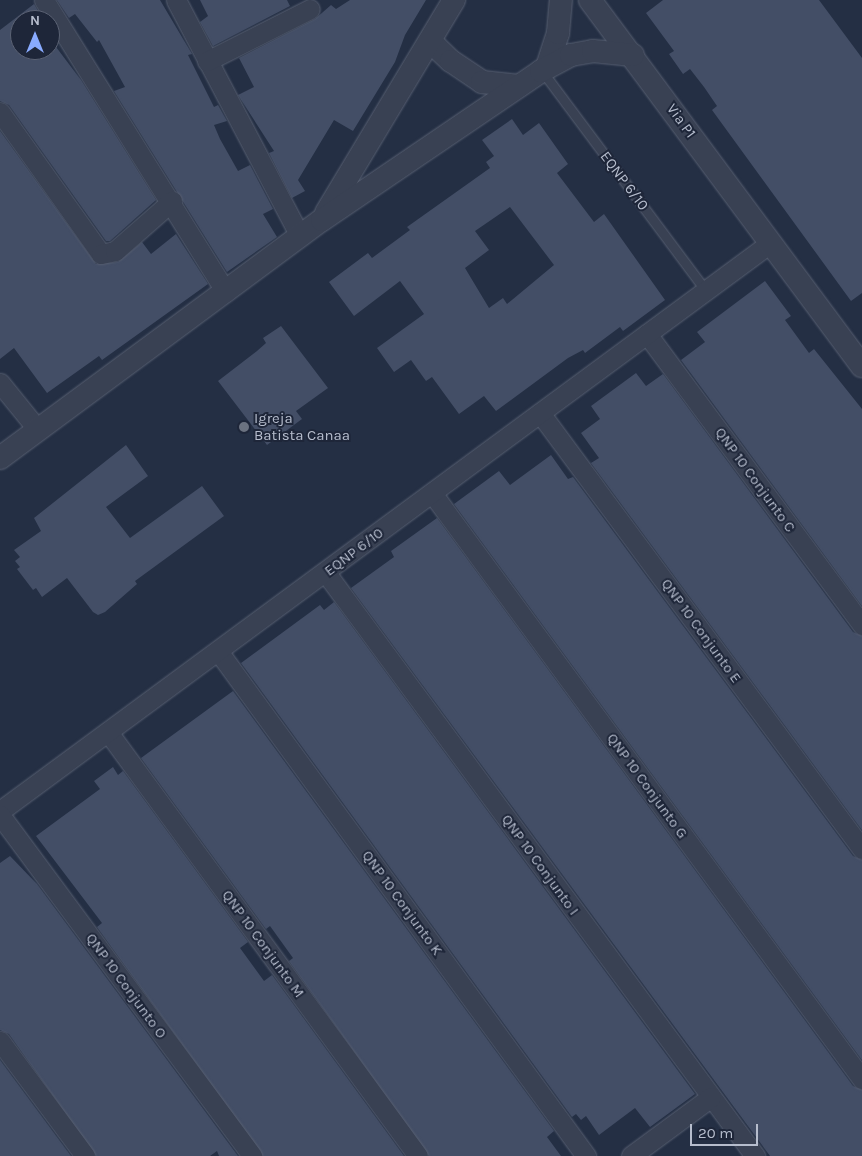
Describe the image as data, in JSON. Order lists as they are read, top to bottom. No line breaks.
{"streets":{"street":["Via P1","EQNP 6/10","QNP 10 Conjunto C","QNP 10 Conjunto E","QNP 10 Conjunto G","QNP 10 Conjunto I","QNP 10 Conjunto K","QNP 10 Conjunto M","QNP 10 Conjunto O"]},"crossings":[["Via P1","EQNP 6/10"],["EQNP 6/10","QNP 10 Conjunto C"],["EQNP 6/10","QNP 10 Conjunto E"],["EQNP 6/10","QNP 10 Conjunto G"],["EQNP 6/10","QNP 10 Conjunto I"],["EQNP 6/10","QNP 10 Conjunto K"],["EQNP 6/10","QNP 10 Conjunto M"]],"places":["Igreja Batista Canaa"],"scale_bar":"20 m","north":"top"}
